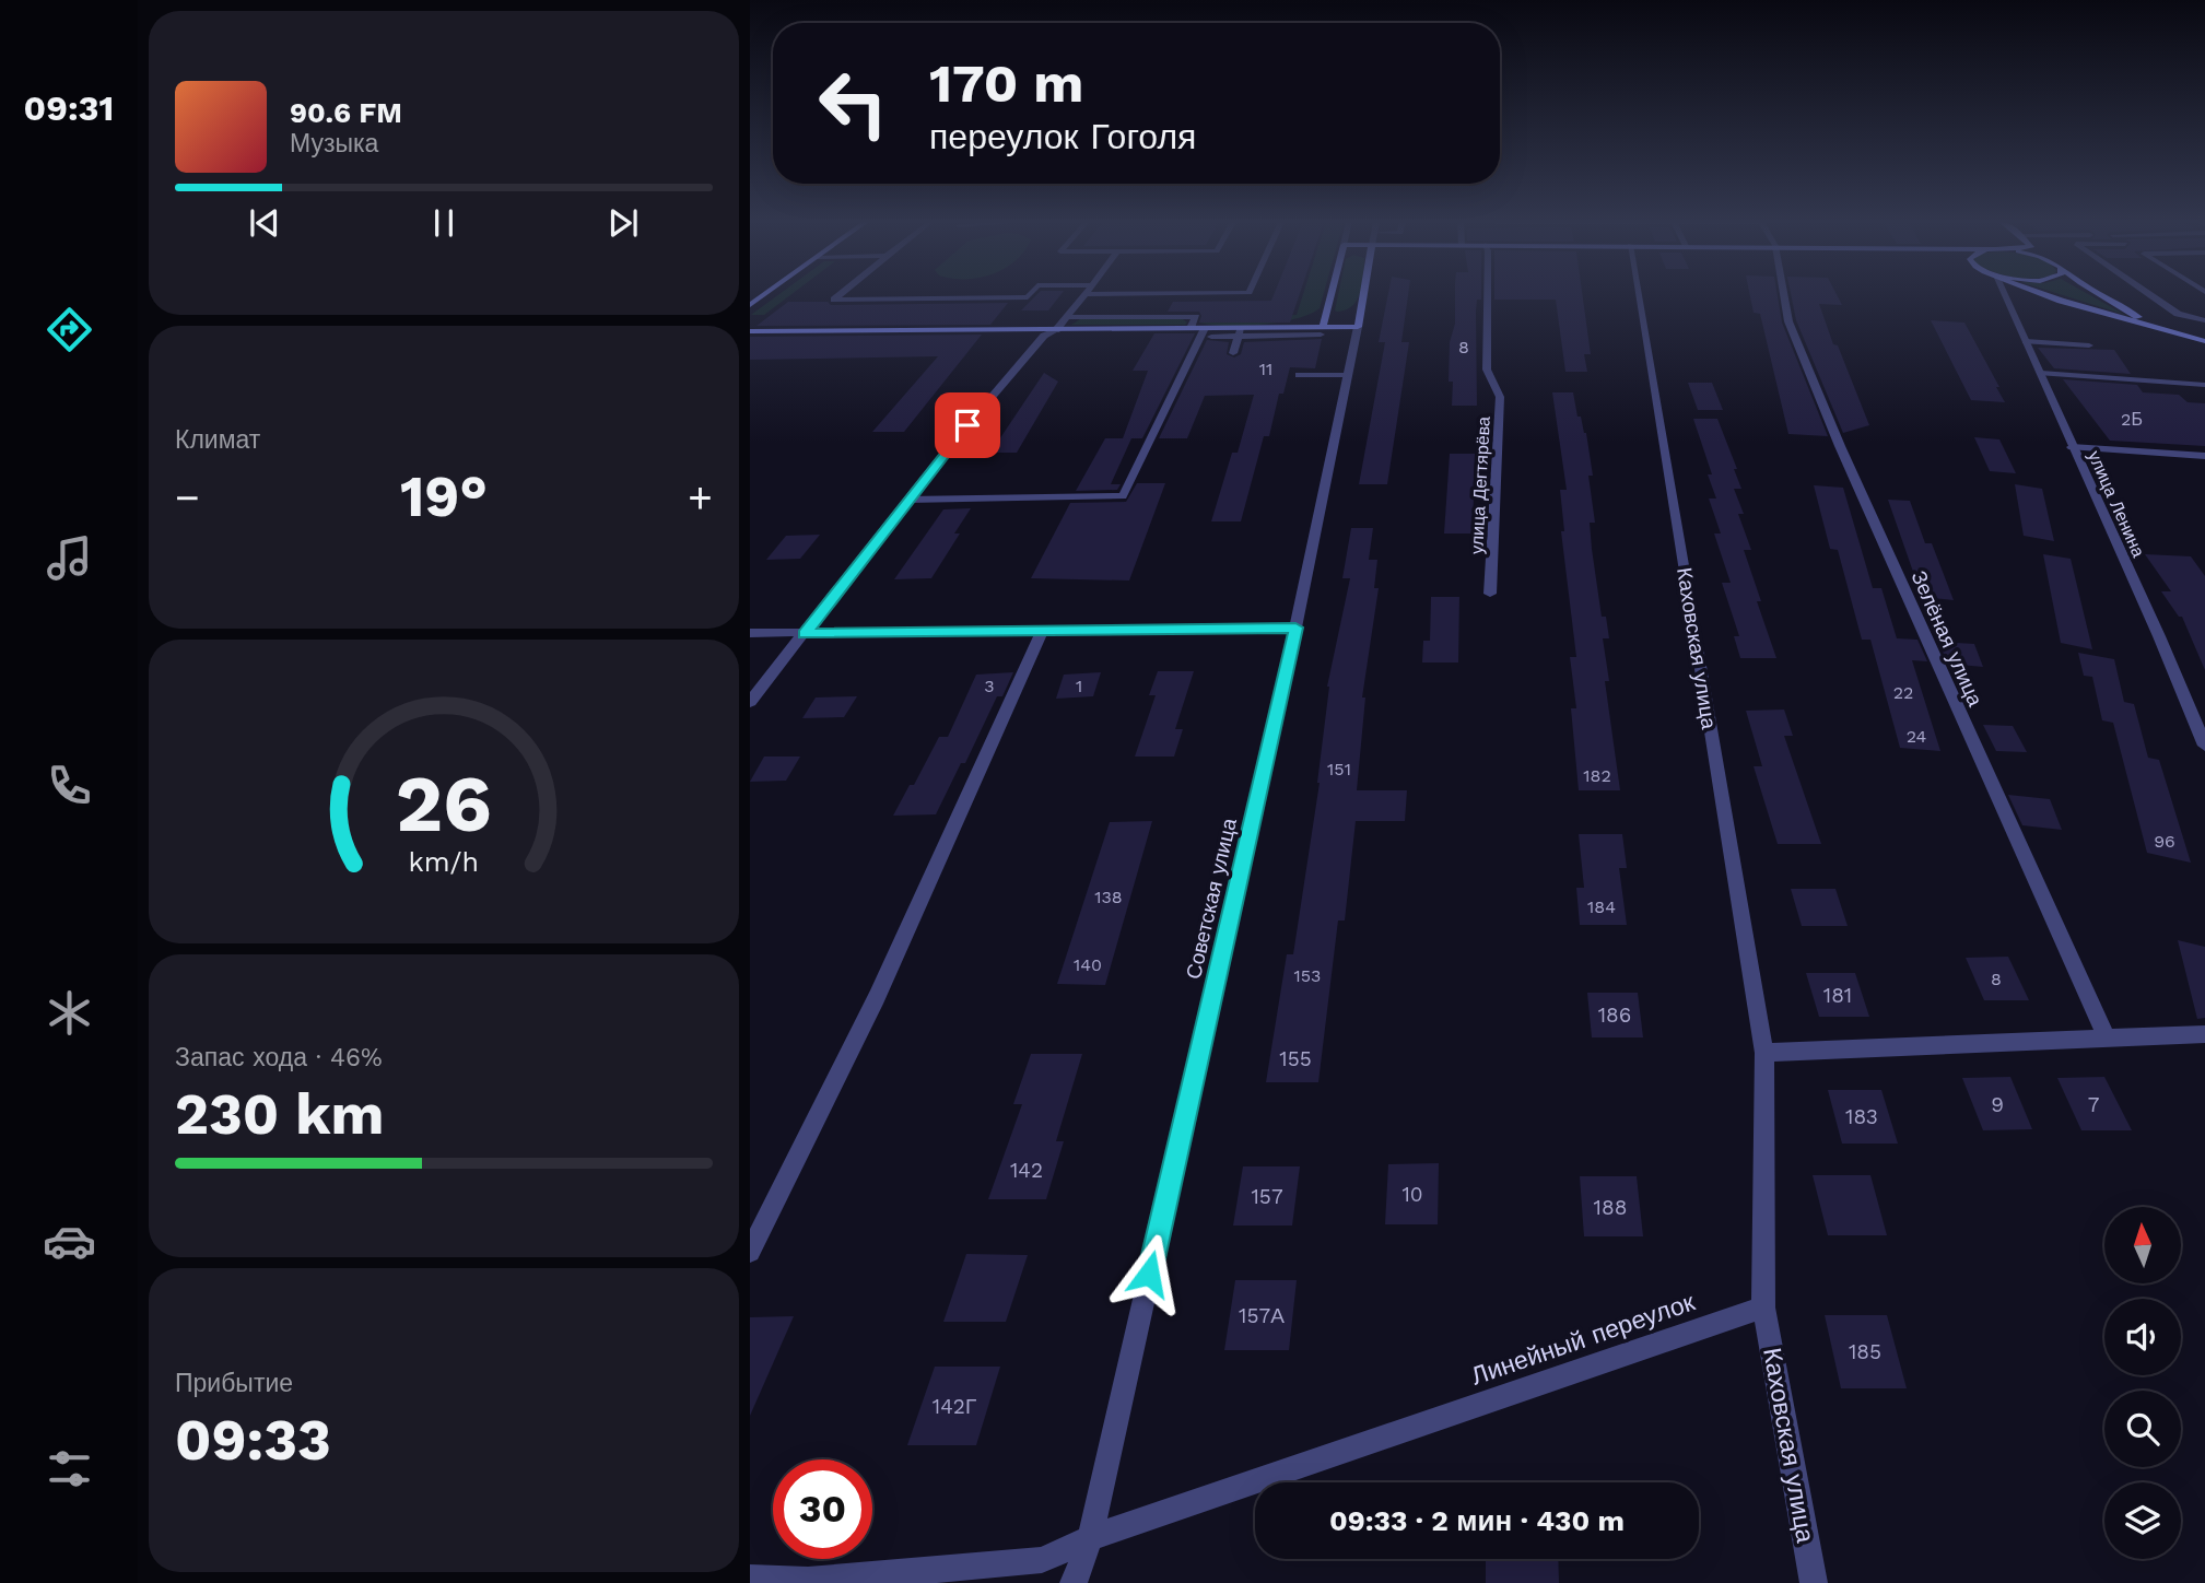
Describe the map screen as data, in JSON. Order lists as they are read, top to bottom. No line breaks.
{"streets":{"main road":["Советская улица"],"street":["улица Дегтярёва","улица Ленина","Зелёная улица","Каховская улица","Линейный переулок"]},"crossings":[["Каховская улица","Линейный переулок"],["Советская улица","Линейный переулок"]],"house_numbers":["8","11","2Б","3","1","22","24","151","182","96","138","184","140","153","8","181","186","155","9","7","183","142","10","157","188","157А","185","142Г"],"north":"top","page":{"tabs":"09:31","turn":["170 m","переулок Гоголя"],"song":["90.6 FM","Музыка"],"tile":["Климат",["Запас хода · 46%","230 km"],["Прибытие","09:33"]],"heat":["−","19°","+"],"limit":"30","trip":"09:33 · 2 мин · 430 m","gauge":["26","km/h"]}}
